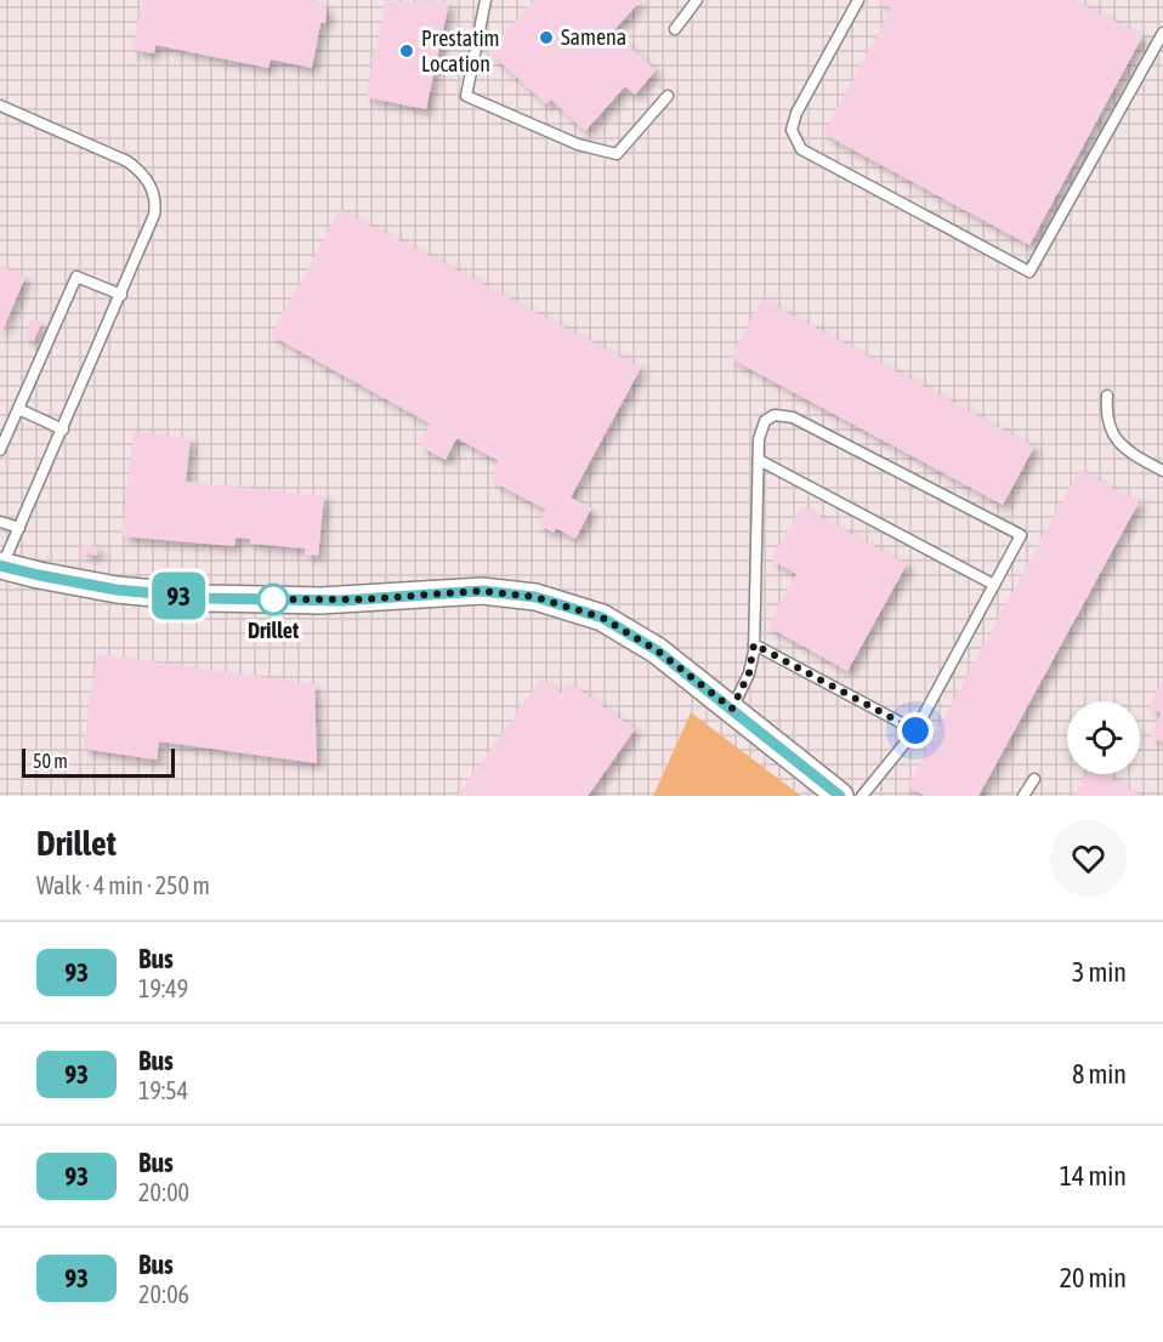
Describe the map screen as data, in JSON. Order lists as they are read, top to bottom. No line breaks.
{"places":["Samena","Prestatim Location","Drillet"],"lines":["bus line 93"],"scale_bar":"50 m","page":{"on_map":"93","scale":"50 m","heading":["Drillet","Walk · 4 min · 250 m"],"list":[{"mark":"93","name":"Bus","note":"19:49","value":"3 min"},{"mark":"93","name":"Bus","note":"19:54","value":"8 min"},{"mark":"93","name":"Bus","note":"20:00","value":"14 min"},{"mark":"93","name":"Bus","note":"20:06","value":"20 min"}]}}
